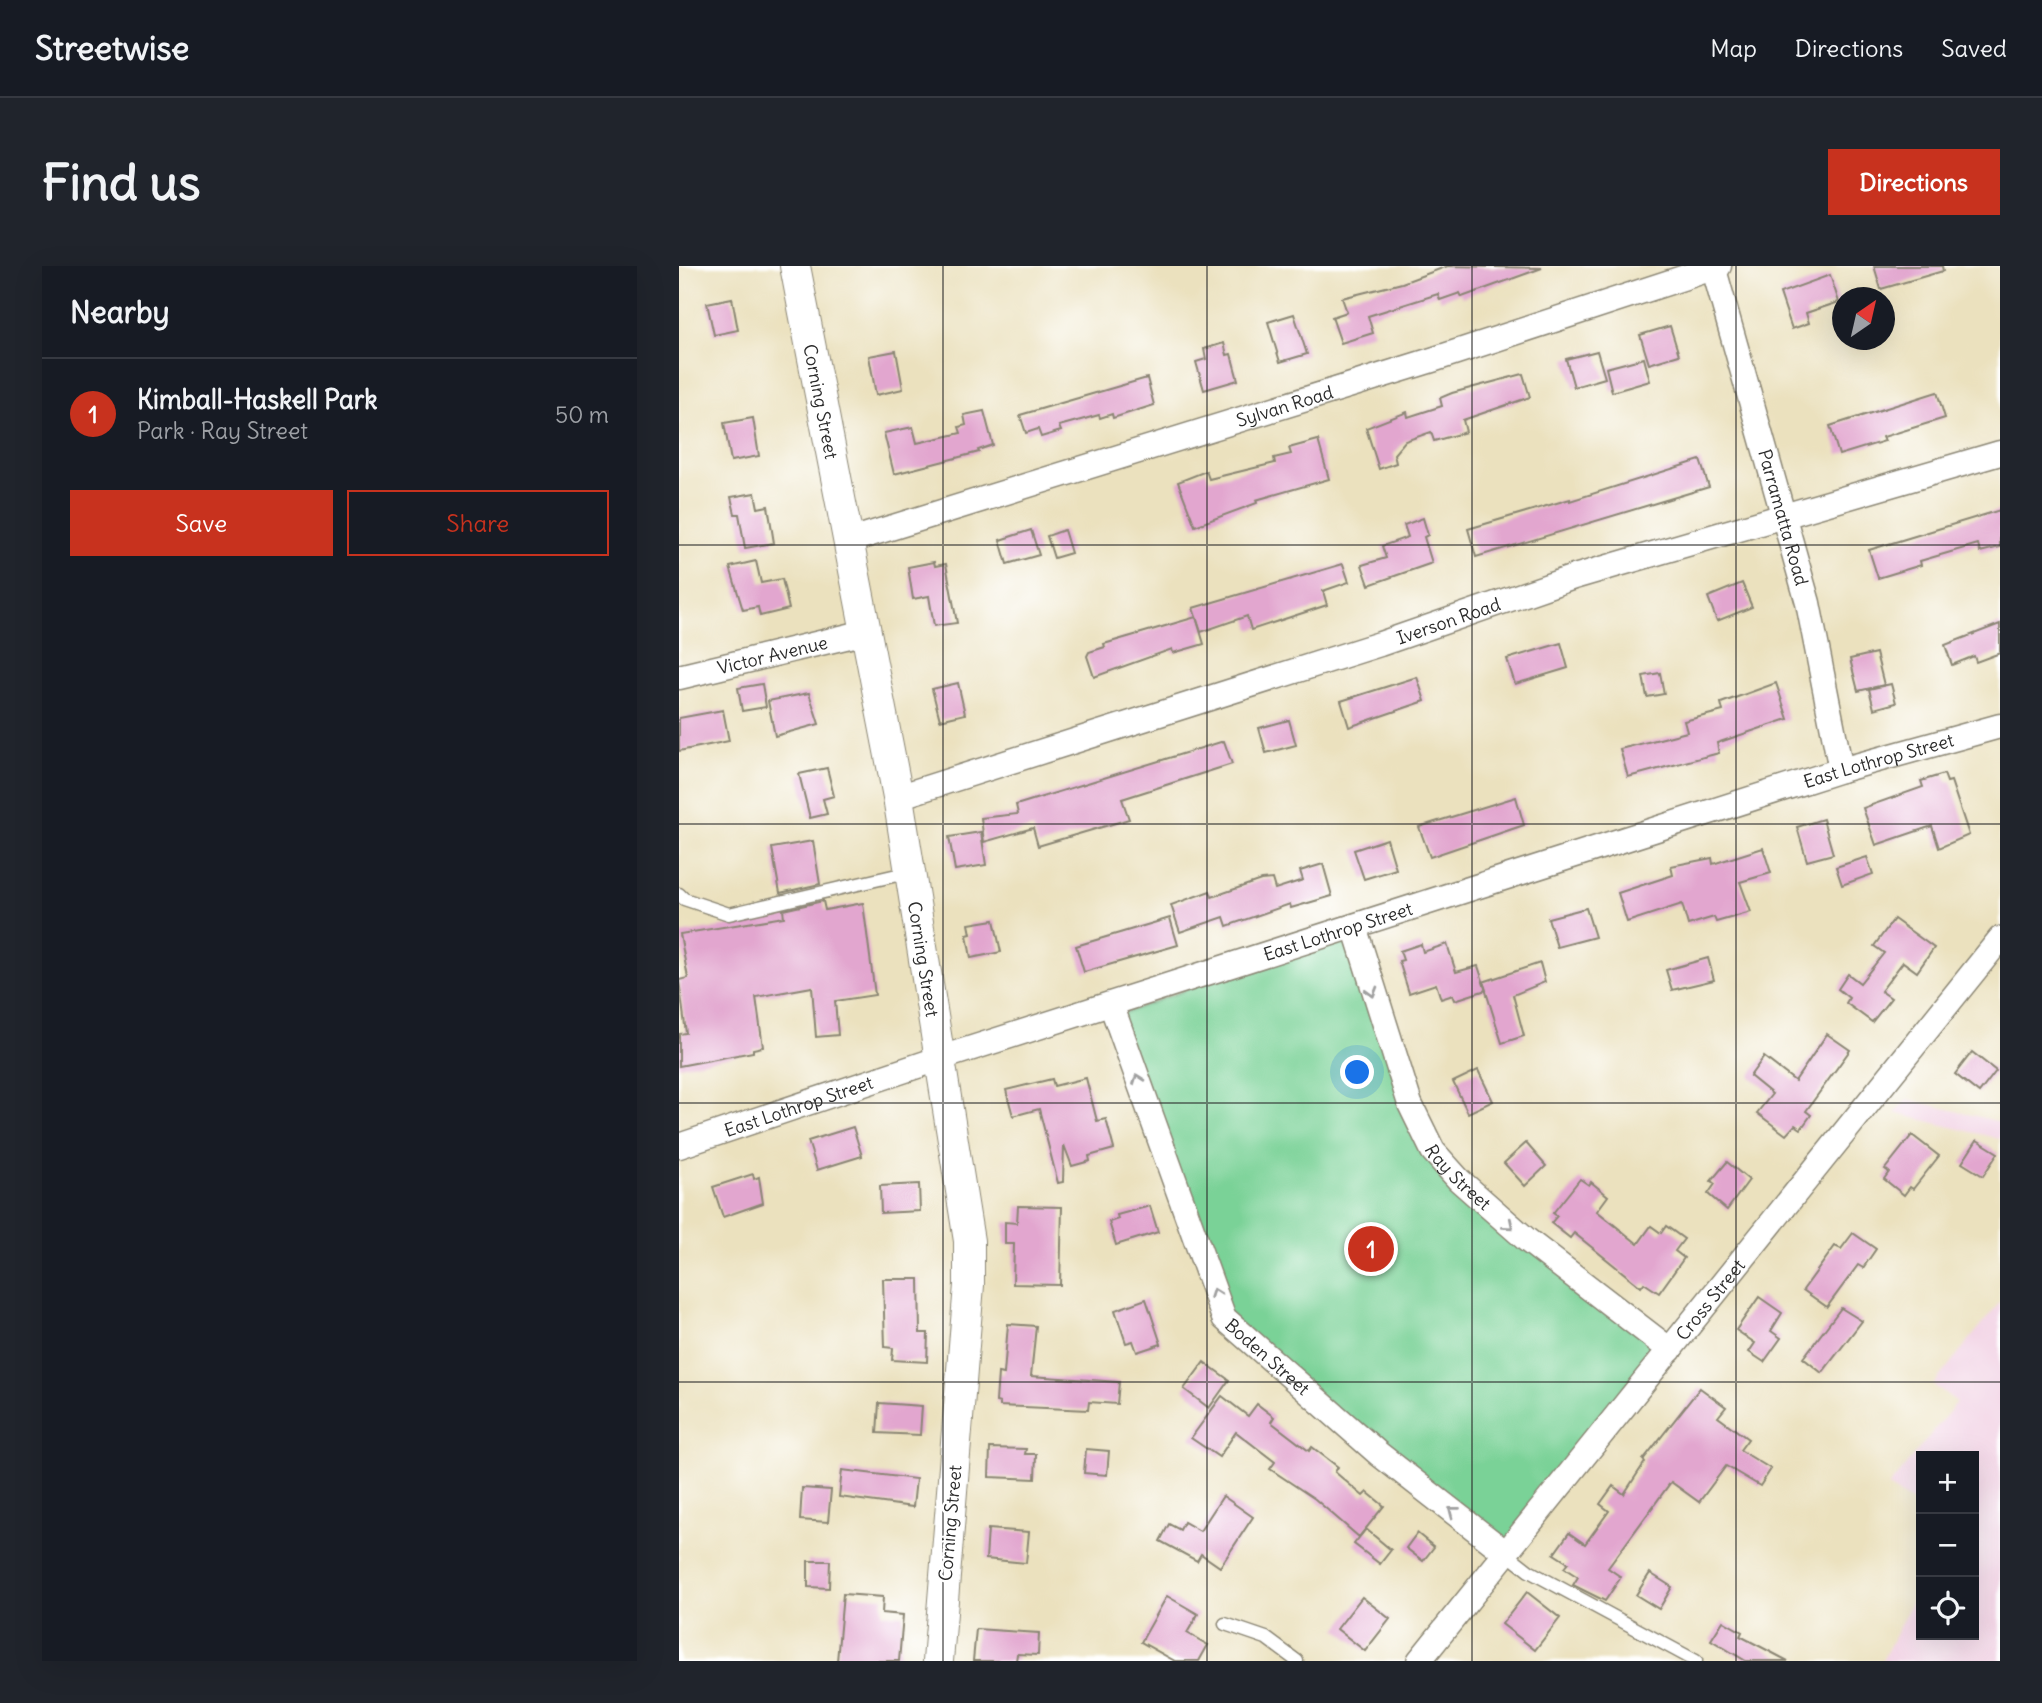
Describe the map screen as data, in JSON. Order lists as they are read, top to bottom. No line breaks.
{"streets":{"street":["Corning Street","Sylvan Road","Parramatta Road","Iverson Road","Victor Avenue","East Lothrop Street","Ray Street","Cross Street","Boden Street"]},"crossings":[["Corning Street","Sylvan Road"],["Corning Street","Iverson Road"],["Corning Street","Victor Avenue"],["Corning Street","East Lothrop Street"],["Sylvan Road","Parramatta Road"],["Parramatta Road","Iverson Road"],["Parramatta Road","East Lothrop Street"],["East Lothrop Street","Ray Street"],["East Lothrop Street","Boden Street"],["Ray Street","Cross Street"],["Cross Street","Boden Street"]],"one_way":["Ray Street","Boden Street"],"north":"top right","page":{"header":"Streetwise","nav":["Map","Directions","Saved"],"buttons":["Directions",["Save","Share"]],"title":"Find us","heading":"Nearby","list":[{"mark":"1","name":"Kimball-Haskell Park","note":"Park · Ray Street","value":"50 m"}],"pins":"1","map_buttons":["+","−"]}}
